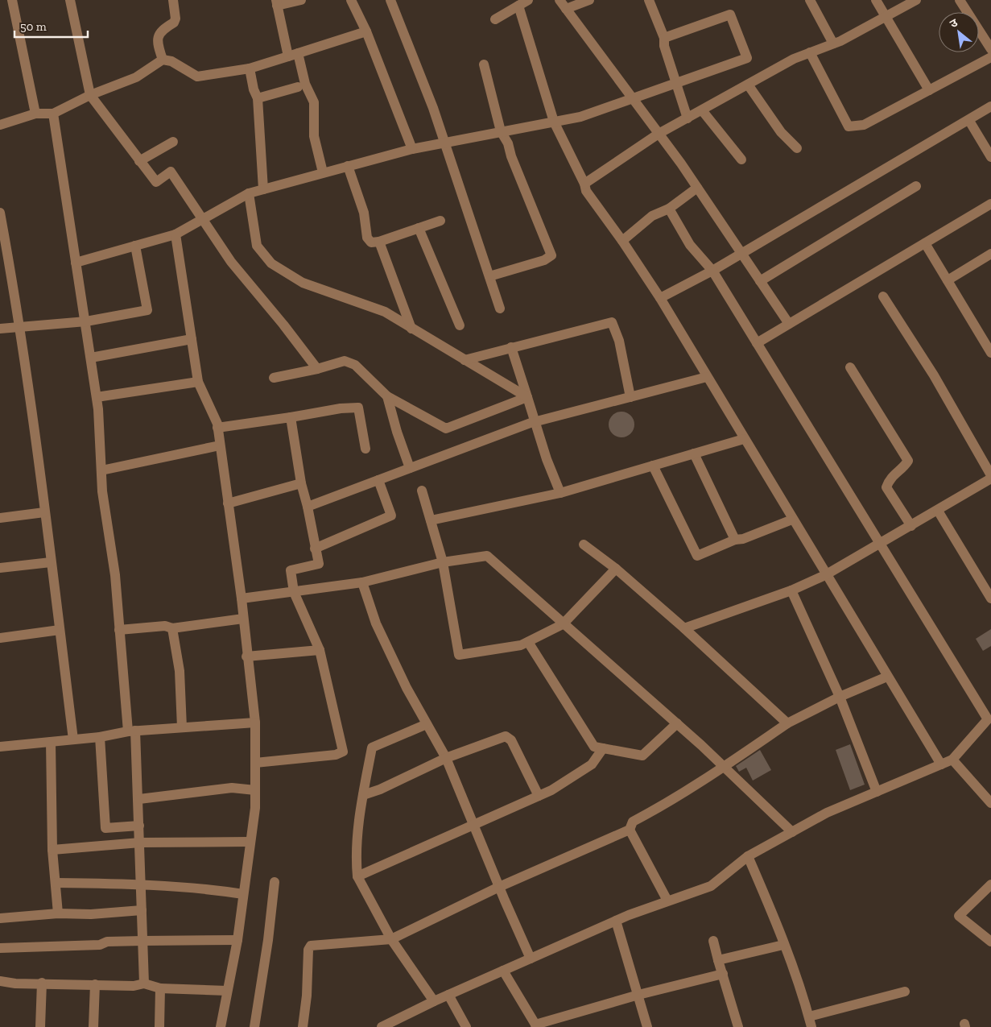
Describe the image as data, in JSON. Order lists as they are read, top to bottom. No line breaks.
{"scale_bar":"50 m","north":"top left"}
